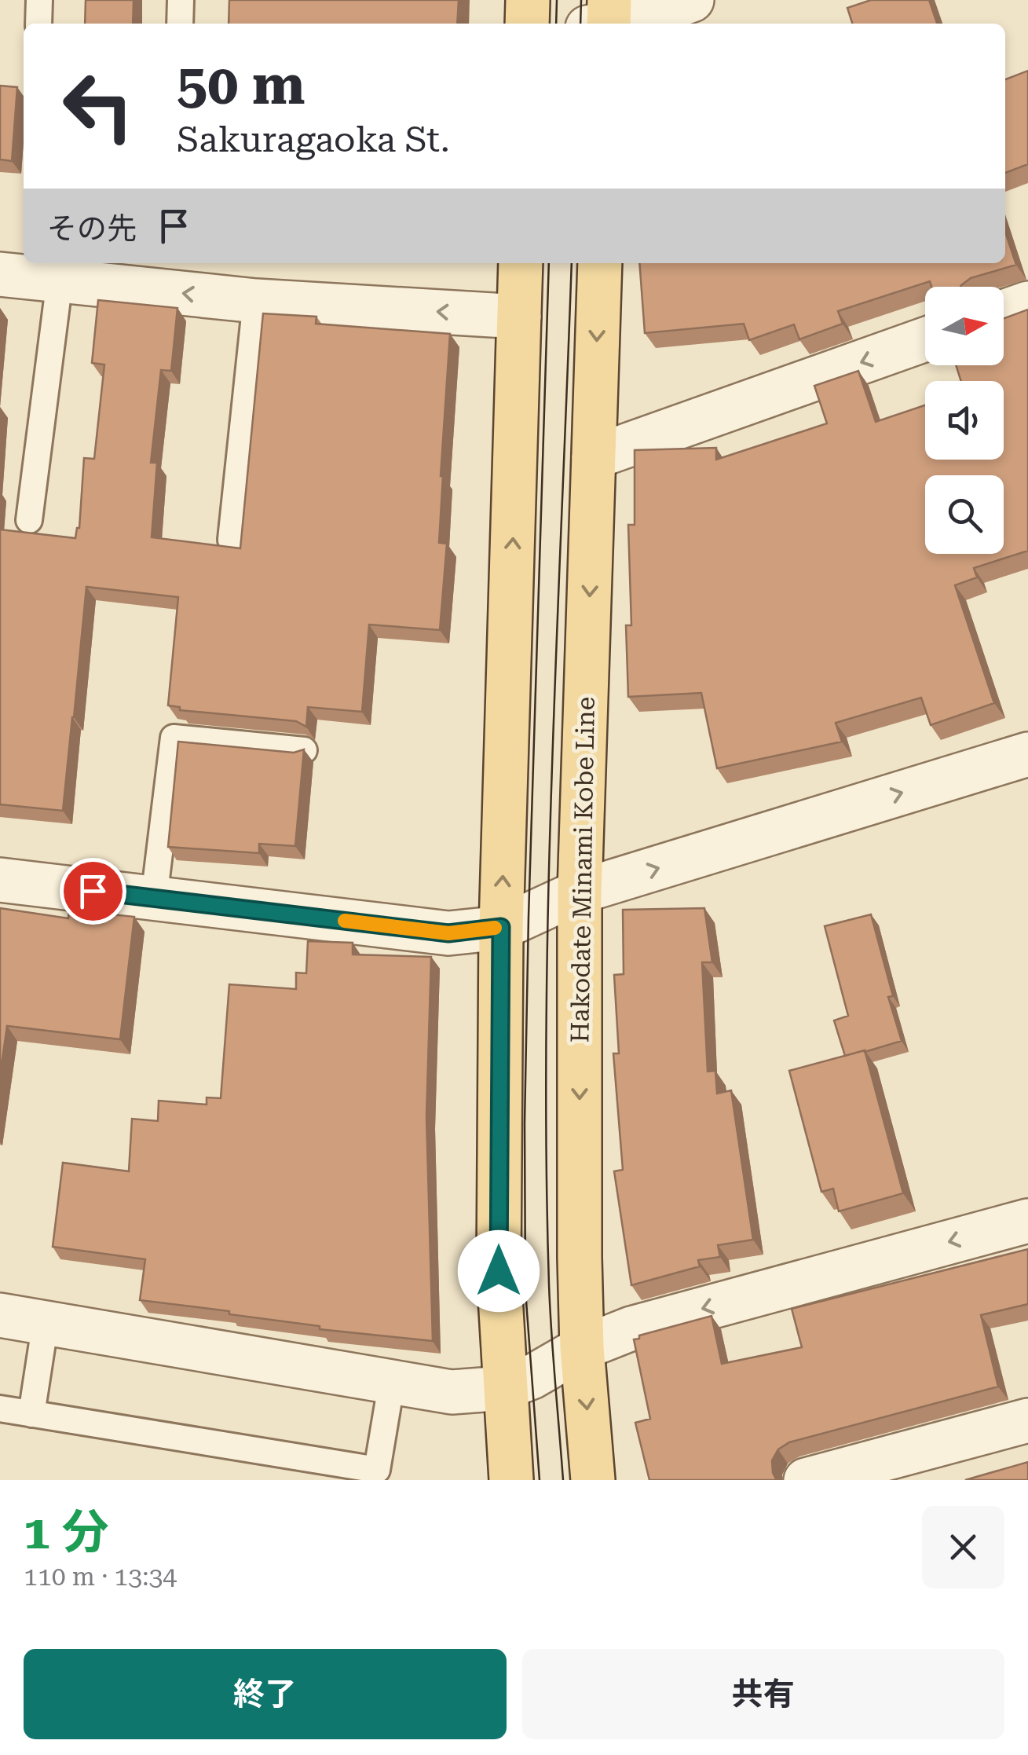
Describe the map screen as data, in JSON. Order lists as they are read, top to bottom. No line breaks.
{"streets":{"main road":["Hakodate Minami Kobe Line"]},"north":"right","page":{"turn":["50 m","Sakuragaoka St."],"then":"その先","heading":["1 分","110 m · 13:34"],"buttons":["終了","共有"]}}
